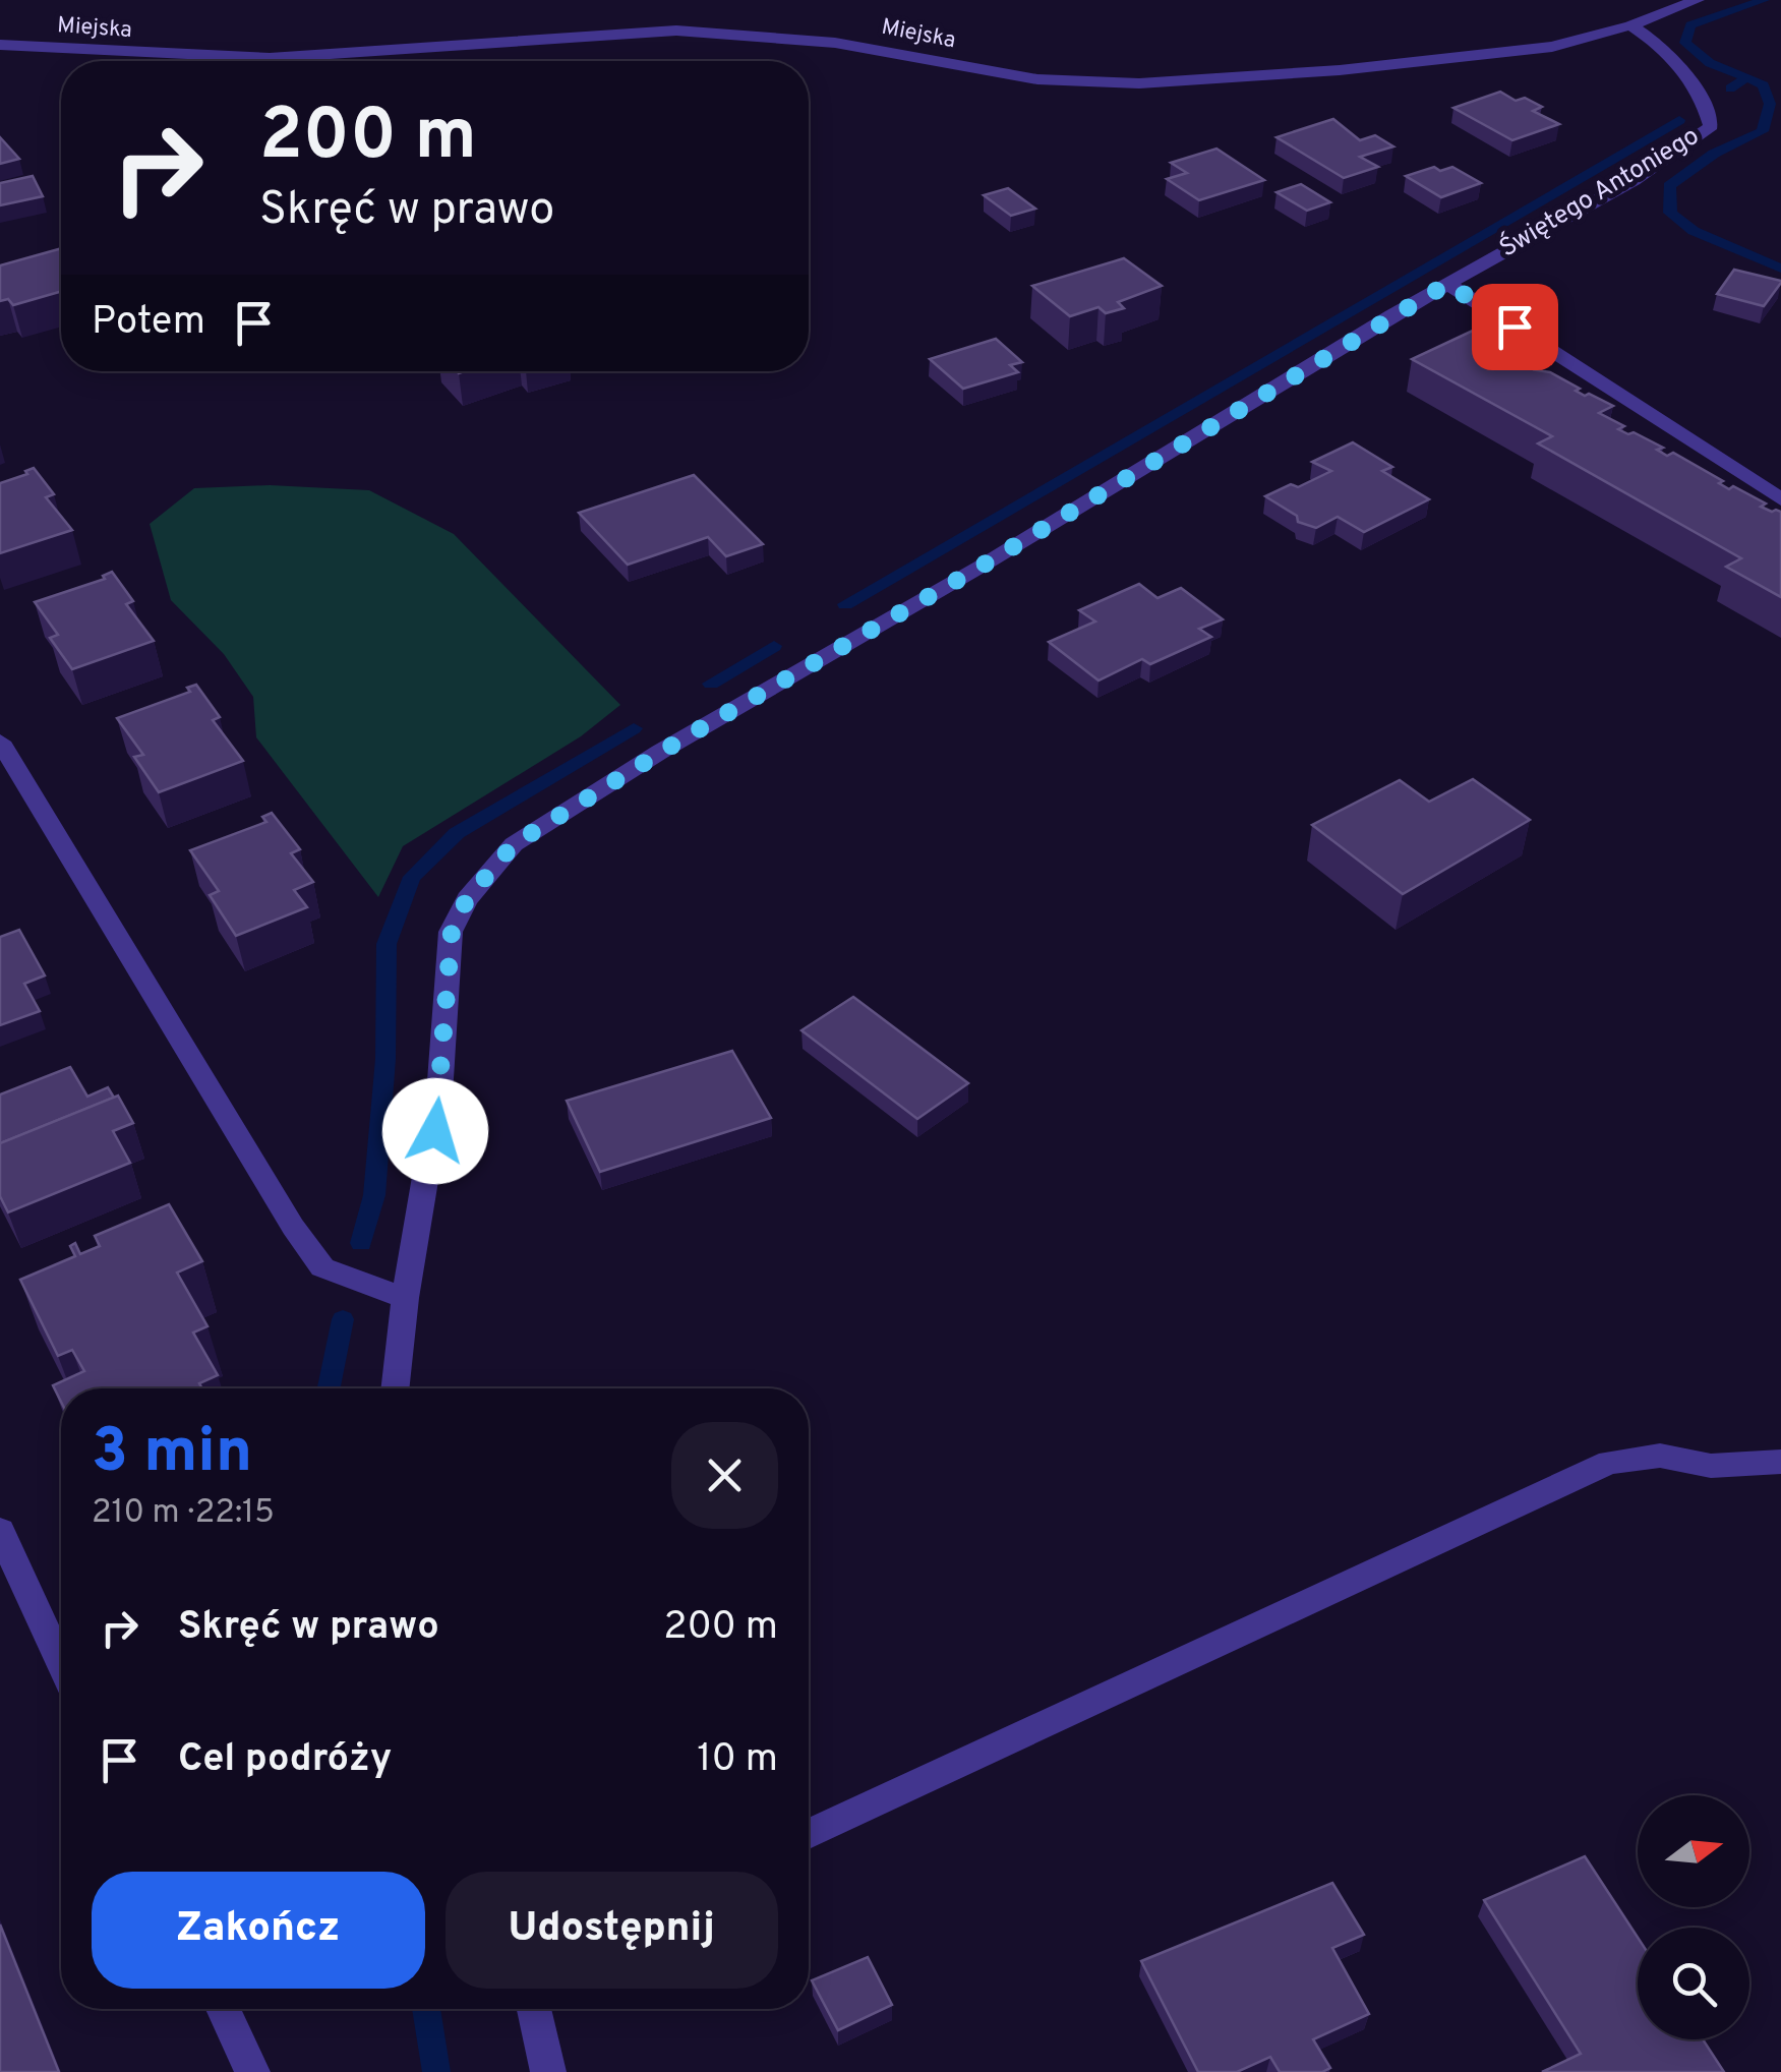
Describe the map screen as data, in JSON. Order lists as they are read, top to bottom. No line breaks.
{"streets":{"street":["Miejska","Świętego Antoniego"]},"crossings":[["Miejska","Świętego Antoniego"]],"north":"right","page":{"turn":["200 m","Skręć w prawo"],"then":"Potem","heading":["3 min","210 m · 22:15"],"list":[{"name":"Skręć w prawo","value":"200 m"},{"name":"Cel podróży","value":"10 m"}],"buttons":["Zakończ","Udostępnij"]}}
